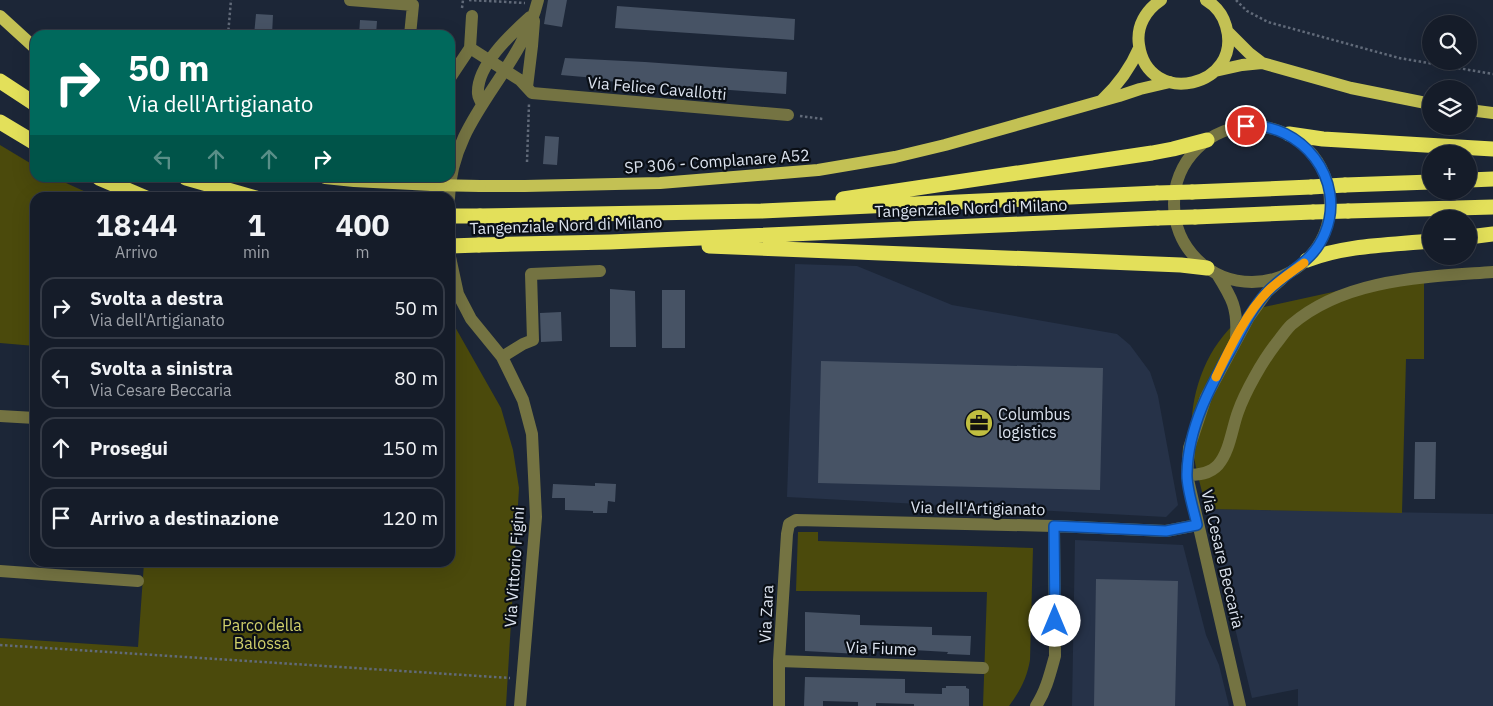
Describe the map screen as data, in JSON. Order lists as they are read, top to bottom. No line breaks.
{"streets":{"highway":["Tangenziale Nord di Milano"],"main road":["SP 306 - Complanare A52"],"street":["Via Felice Cavallotti","Via dell'Artigianato","Via Cesare Beccaria","Via Vittorio Figini","Via Zara","Via Fiume"]},"crossings":[["Via dell'Artigianato","Via Cesare Beccaria"],["Via dell'Artigianato","Via Zara"],["Via Zara","Via Fiume"]],"parks":["Parco della Balossa"],"places":{"office":["Columbus logistics"]},"page":{"map_buttons":["+","−"],"turn":["50 m","Via dell'Artigianato"],"eta":["18:44","Arrivo","1","min","400","m"],"list":[{"name":"Svolta a destra","note":"Via dell'Artigianato","value":"50 m"},{"name":"Svolta a sinistra","note":"Via Cesare Beccaria","value":"80 m"},{"name":"Prosegui","value":"150 m"},{"name":"Arrivo a destinazione","value":"120 m"}]}}
